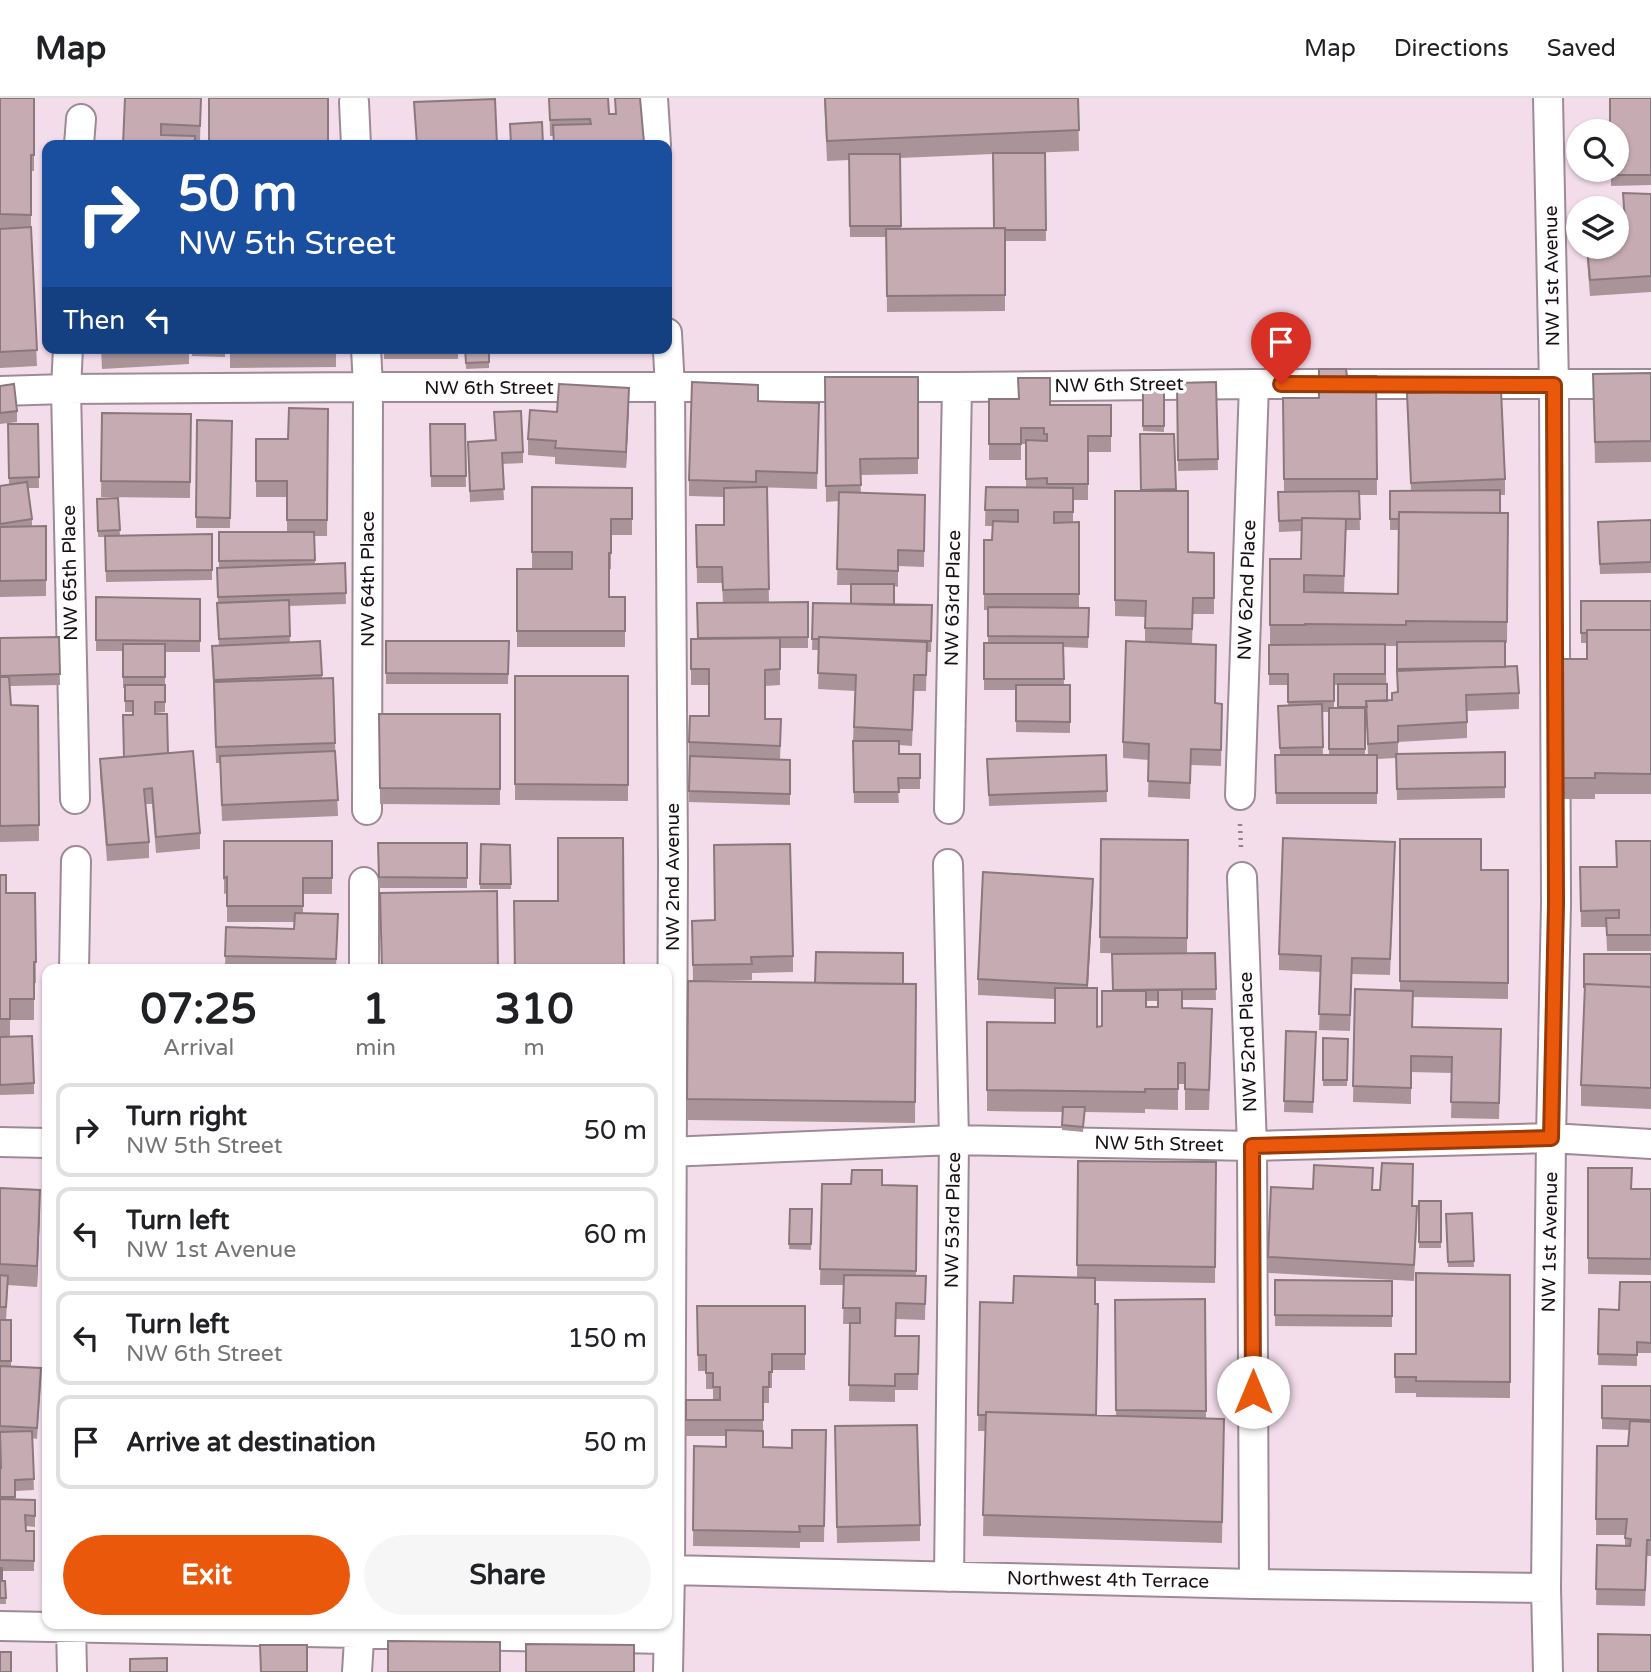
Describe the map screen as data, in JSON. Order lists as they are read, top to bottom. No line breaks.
{"streets":{"street":["NW 1st Avenue","NW 6th Street","NW 65th Place","NW 64th Place","NW 62nd Place","NW 63rd Place","NW 2nd Avenue","NW 52nd Place","NW 5th Street","NW 53rd Place","Northwest 4th Terrace"]},"crossings":[["NW 1st Avenue","NW 6th Street"],["NW 1st Avenue","NW 5th Street"],["NW 1st Avenue","Northwest 4th Terrace"],["NW 6th Street","NW 65th Place"],["NW 6th Street","NW 64th Place"],["NW 6th Street","NW 62nd Place"],["NW 6th Street","NW 63rd Place"],["NW 6th Street","NW 2nd Avenue"],["NW 52nd Place","NW 5th Street"],["NW 52nd Place","Northwest 4th Terrace"],["NW 5th Street","NW 53rd Place"],["NW 53rd Place","Northwest 4th Terrace"]],"page":{"header":"Map","nav":["Map","Directions","Saved"],"turn":["50 m","NW 5th Street"],"then":"Then","eta":["07:25","Arrival","1","min","310","m"],"list":[{"name":"Turn right","note":"NW 5th Street","value":"50 m"},{"name":"Turn left","note":"NW 1st Avenue","value":"60 m"},{"name":"Turn left","note":"NW 6th Street","value":"150 m"},{"name":"Arrive at destination","value":"50 m"}],"buttons":["Exit","Share"]}}
